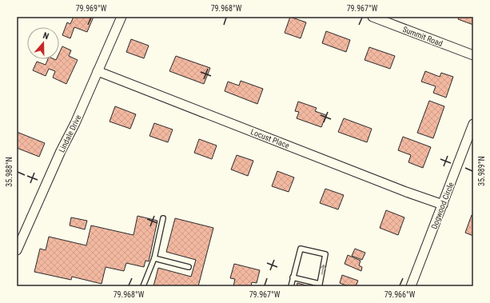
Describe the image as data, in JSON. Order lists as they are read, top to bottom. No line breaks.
{"streets":{"street":["Summit Road","Lindale Drive","Locust Place","Dogwood Circle"]},"crossings":[["Lindale Drive","Locust Place"],["Locust Place","Dogwood Circle"]],"north":"top","coordinates":["79.969°W","79.968°W","79.967°W","35.989°N","35.988°N","79.966°W"]}
